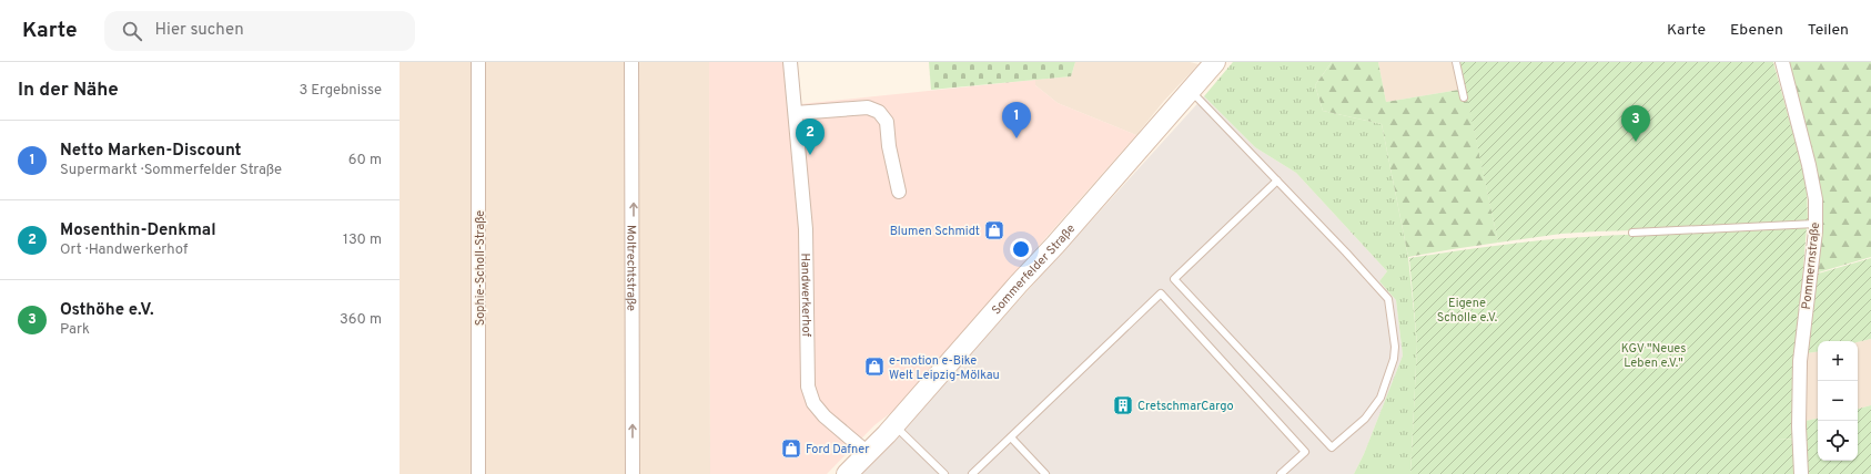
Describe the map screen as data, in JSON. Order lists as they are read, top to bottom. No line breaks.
{"streets":{"main road":["Sommerfelder Straße"],"street":["Pommernstraße","Sophie-Scholl-Straße","Moltrechtstraße","Handwerkerhof"]},"crossings":[["Sommerfelder Straße","Handwerkerhof"]],"one_way":["Moltrechtstraße"],"parks":["Eigene Scholle e.V.","KGV \"Neues Leben e.V.\""],"places":{"shop":["Blumen Schmidt","e-motion e-Bike Welt Leipzig-Mölkau","Ford Dafner"],"building":["CretschmarCargo"]},"page":{"header":"Karte","search":"Hier suchen","nav":["Karte","Ebenen","Teilen"],"heading":["In der Nähe","3 Ergebnisse"],"pins":["1","3","2"],"list":[{"mark":"1","name":"Netto Marken-Discount","note":"Supermarkt · Sommerfelder Straße","value":"60 m"},{"mark":"2","name":"Mosenthin-Denkmal","note":"Ort · Handwerkerhof","value":"130 m"},{"mark":"3","name":"Osthöhe e.V.","note":"Park","value":"360 m"}],"map_buttons":["+","−"]}}
